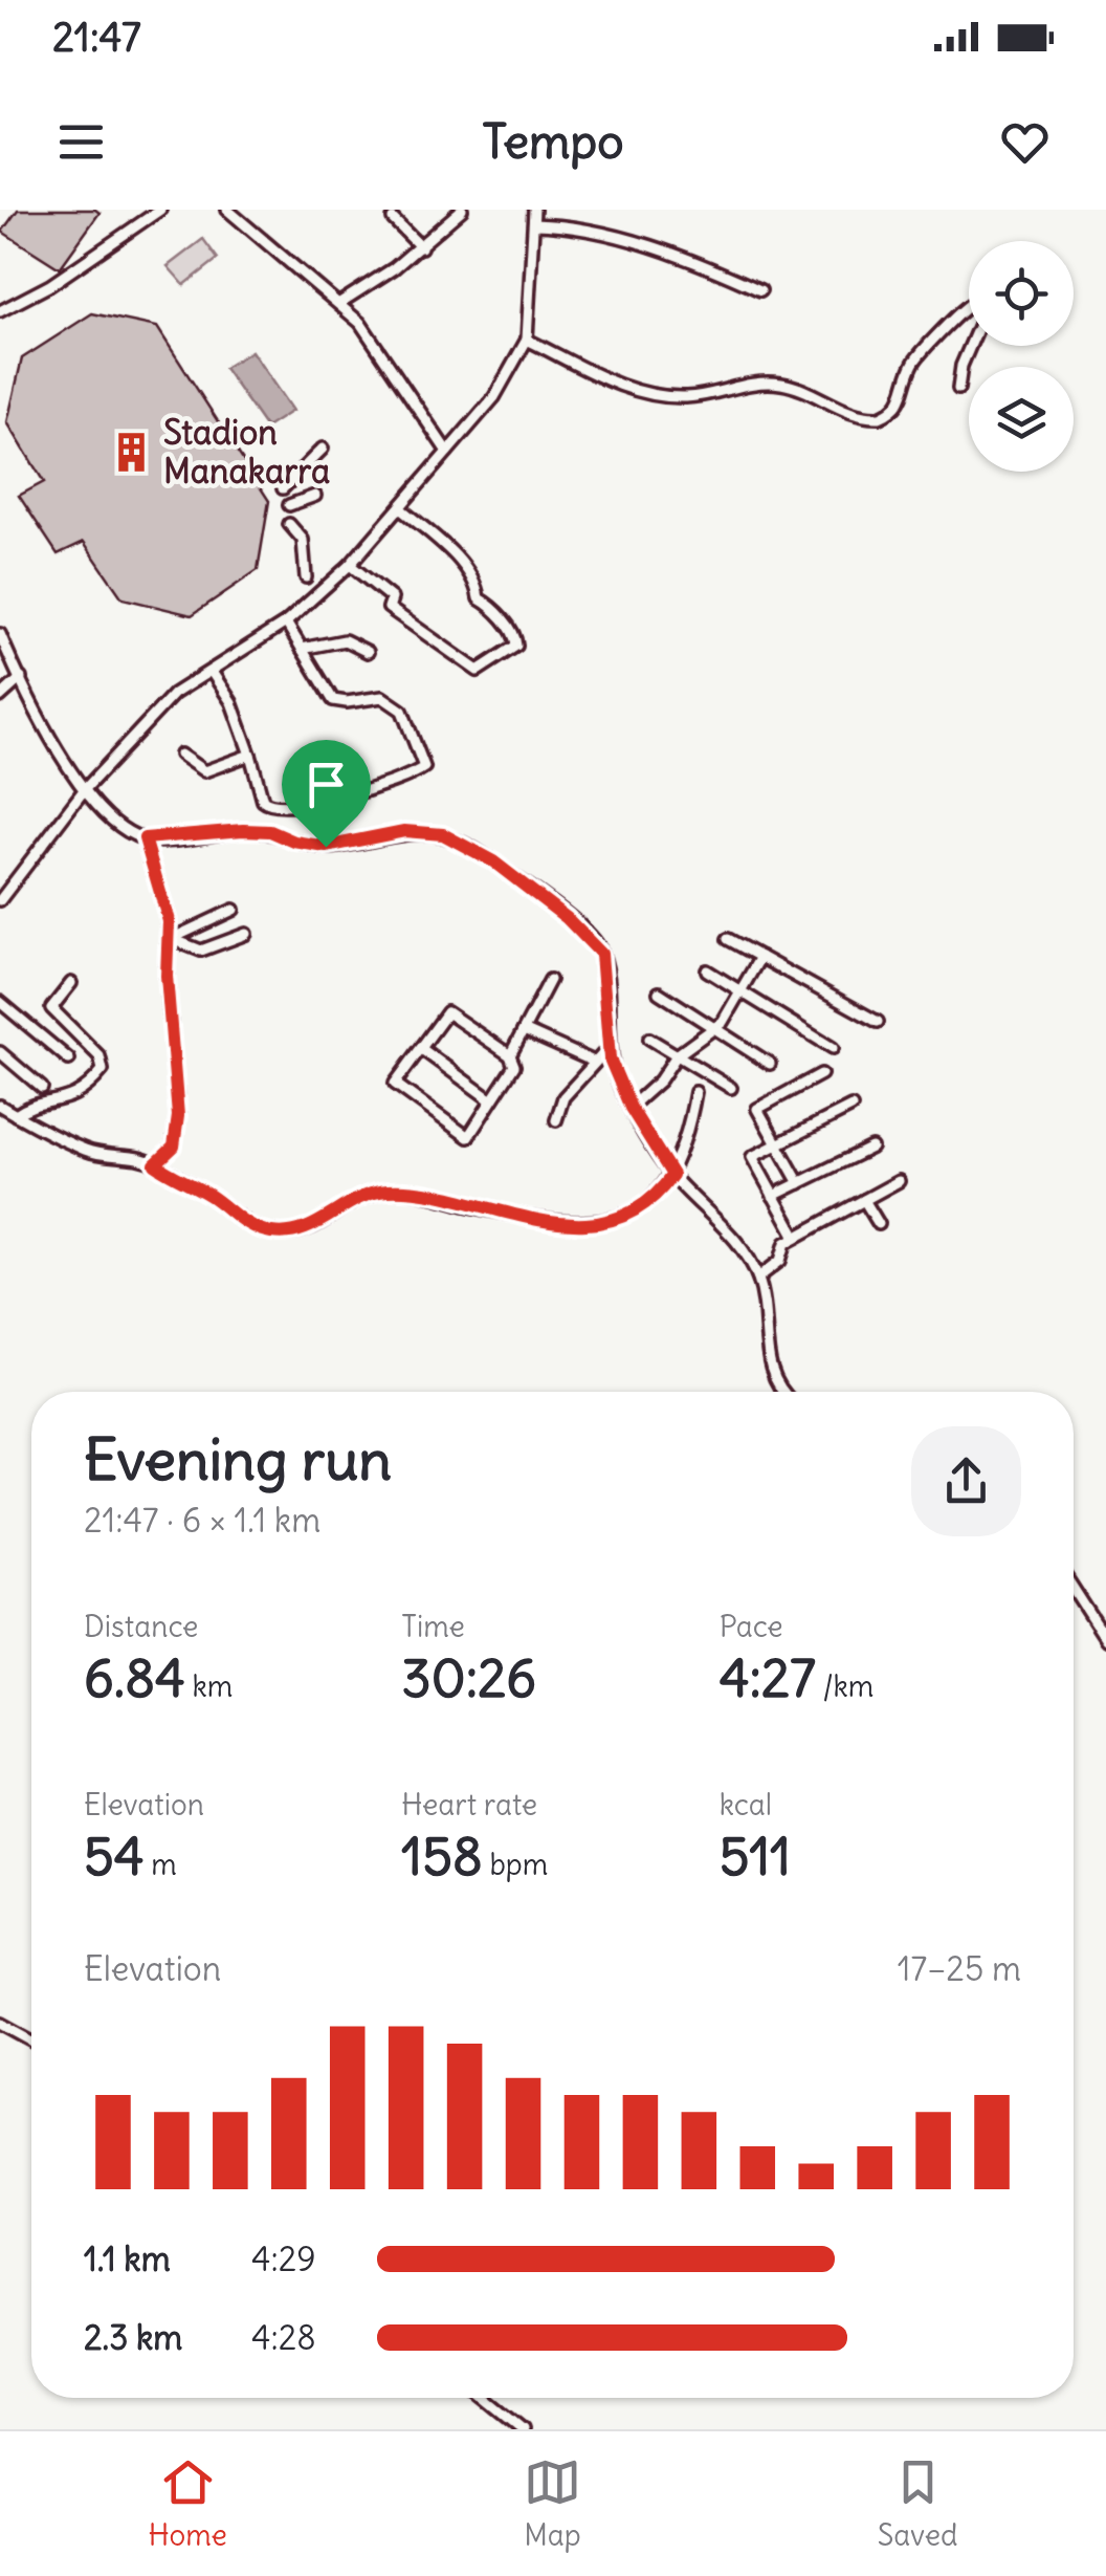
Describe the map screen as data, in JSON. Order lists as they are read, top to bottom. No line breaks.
{"places":{"building":["Stadion Manakarra"]},"page":{"status":"21:47","header":"Tempo","heading":["Evening run","21:47 · 6 × 1.1 km"],"stats":[["Distance","6.84 km"],["Time","30:26"],["Pace","4:27 /km"],["Elevation","54 m"],["Heart rate","158 bpm"],["kcal","511"]],"chart":["Elevation","17–25 m"],"list":[{"name":"1.1 km","note":"4:29"},{"name":"2.3 km","note":"4:28"}],"tabs":["Home","Map","Saved"]}}
